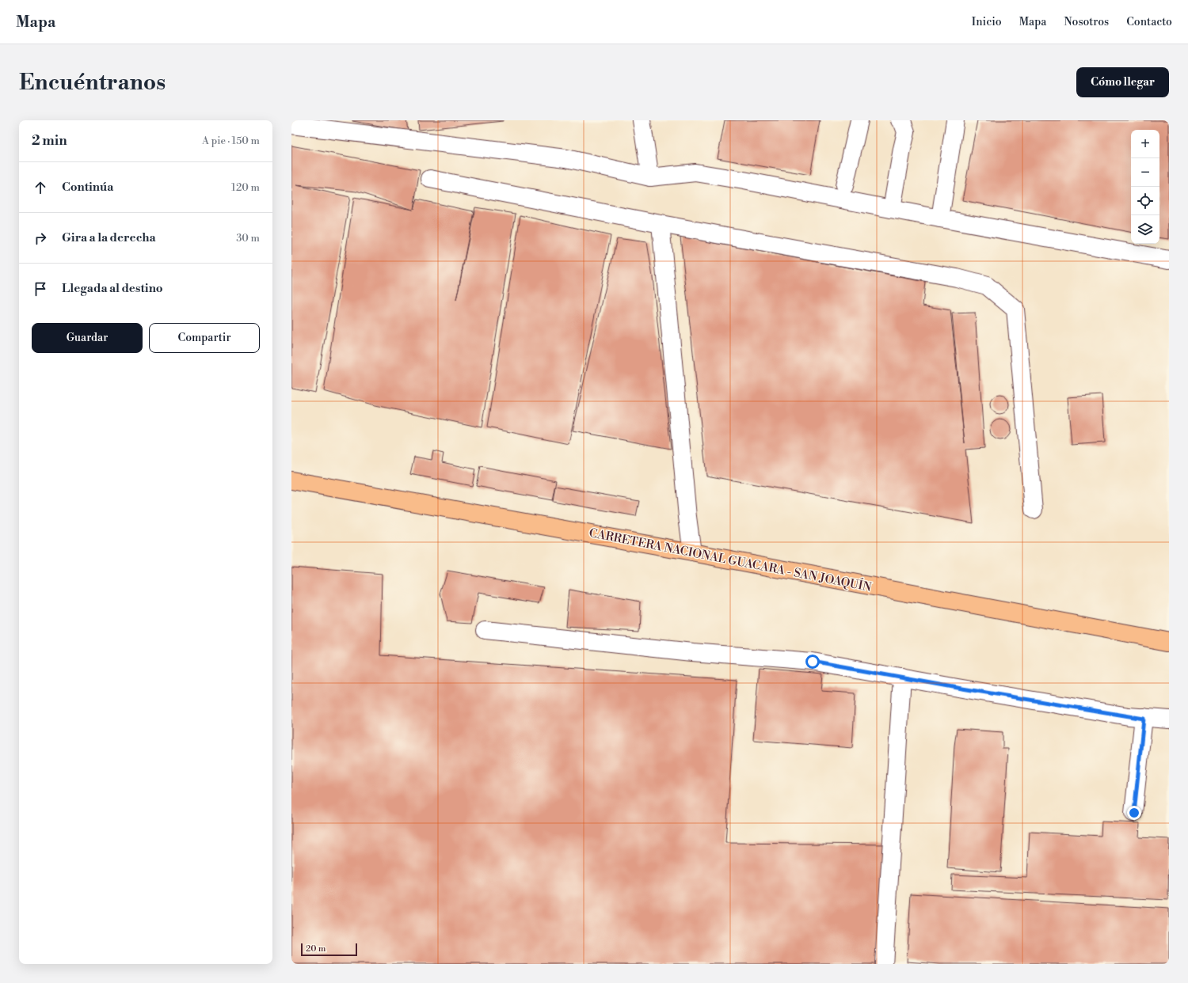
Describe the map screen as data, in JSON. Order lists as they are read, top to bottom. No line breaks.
{"streets":{"main road":["CARRETERA NACIONAL GUACARA - SAN JOAQUÍN"]},"scale_bar":"20 m","page":{"header":"Mapa","nav":["Inicio","Mapa","Nosotros","Contacto"],"buttons":["Cómo llegar",["Guardar","Compartir"]],"title":"Encuéntranos","heading":["2 min","A pie · 150 m"],"map_buttons":["+","−"],"list":[["Continúa","120 m"],["Gira a la derecha","30 m"],"Llegada al destino"],"scale":"20 m"}}
